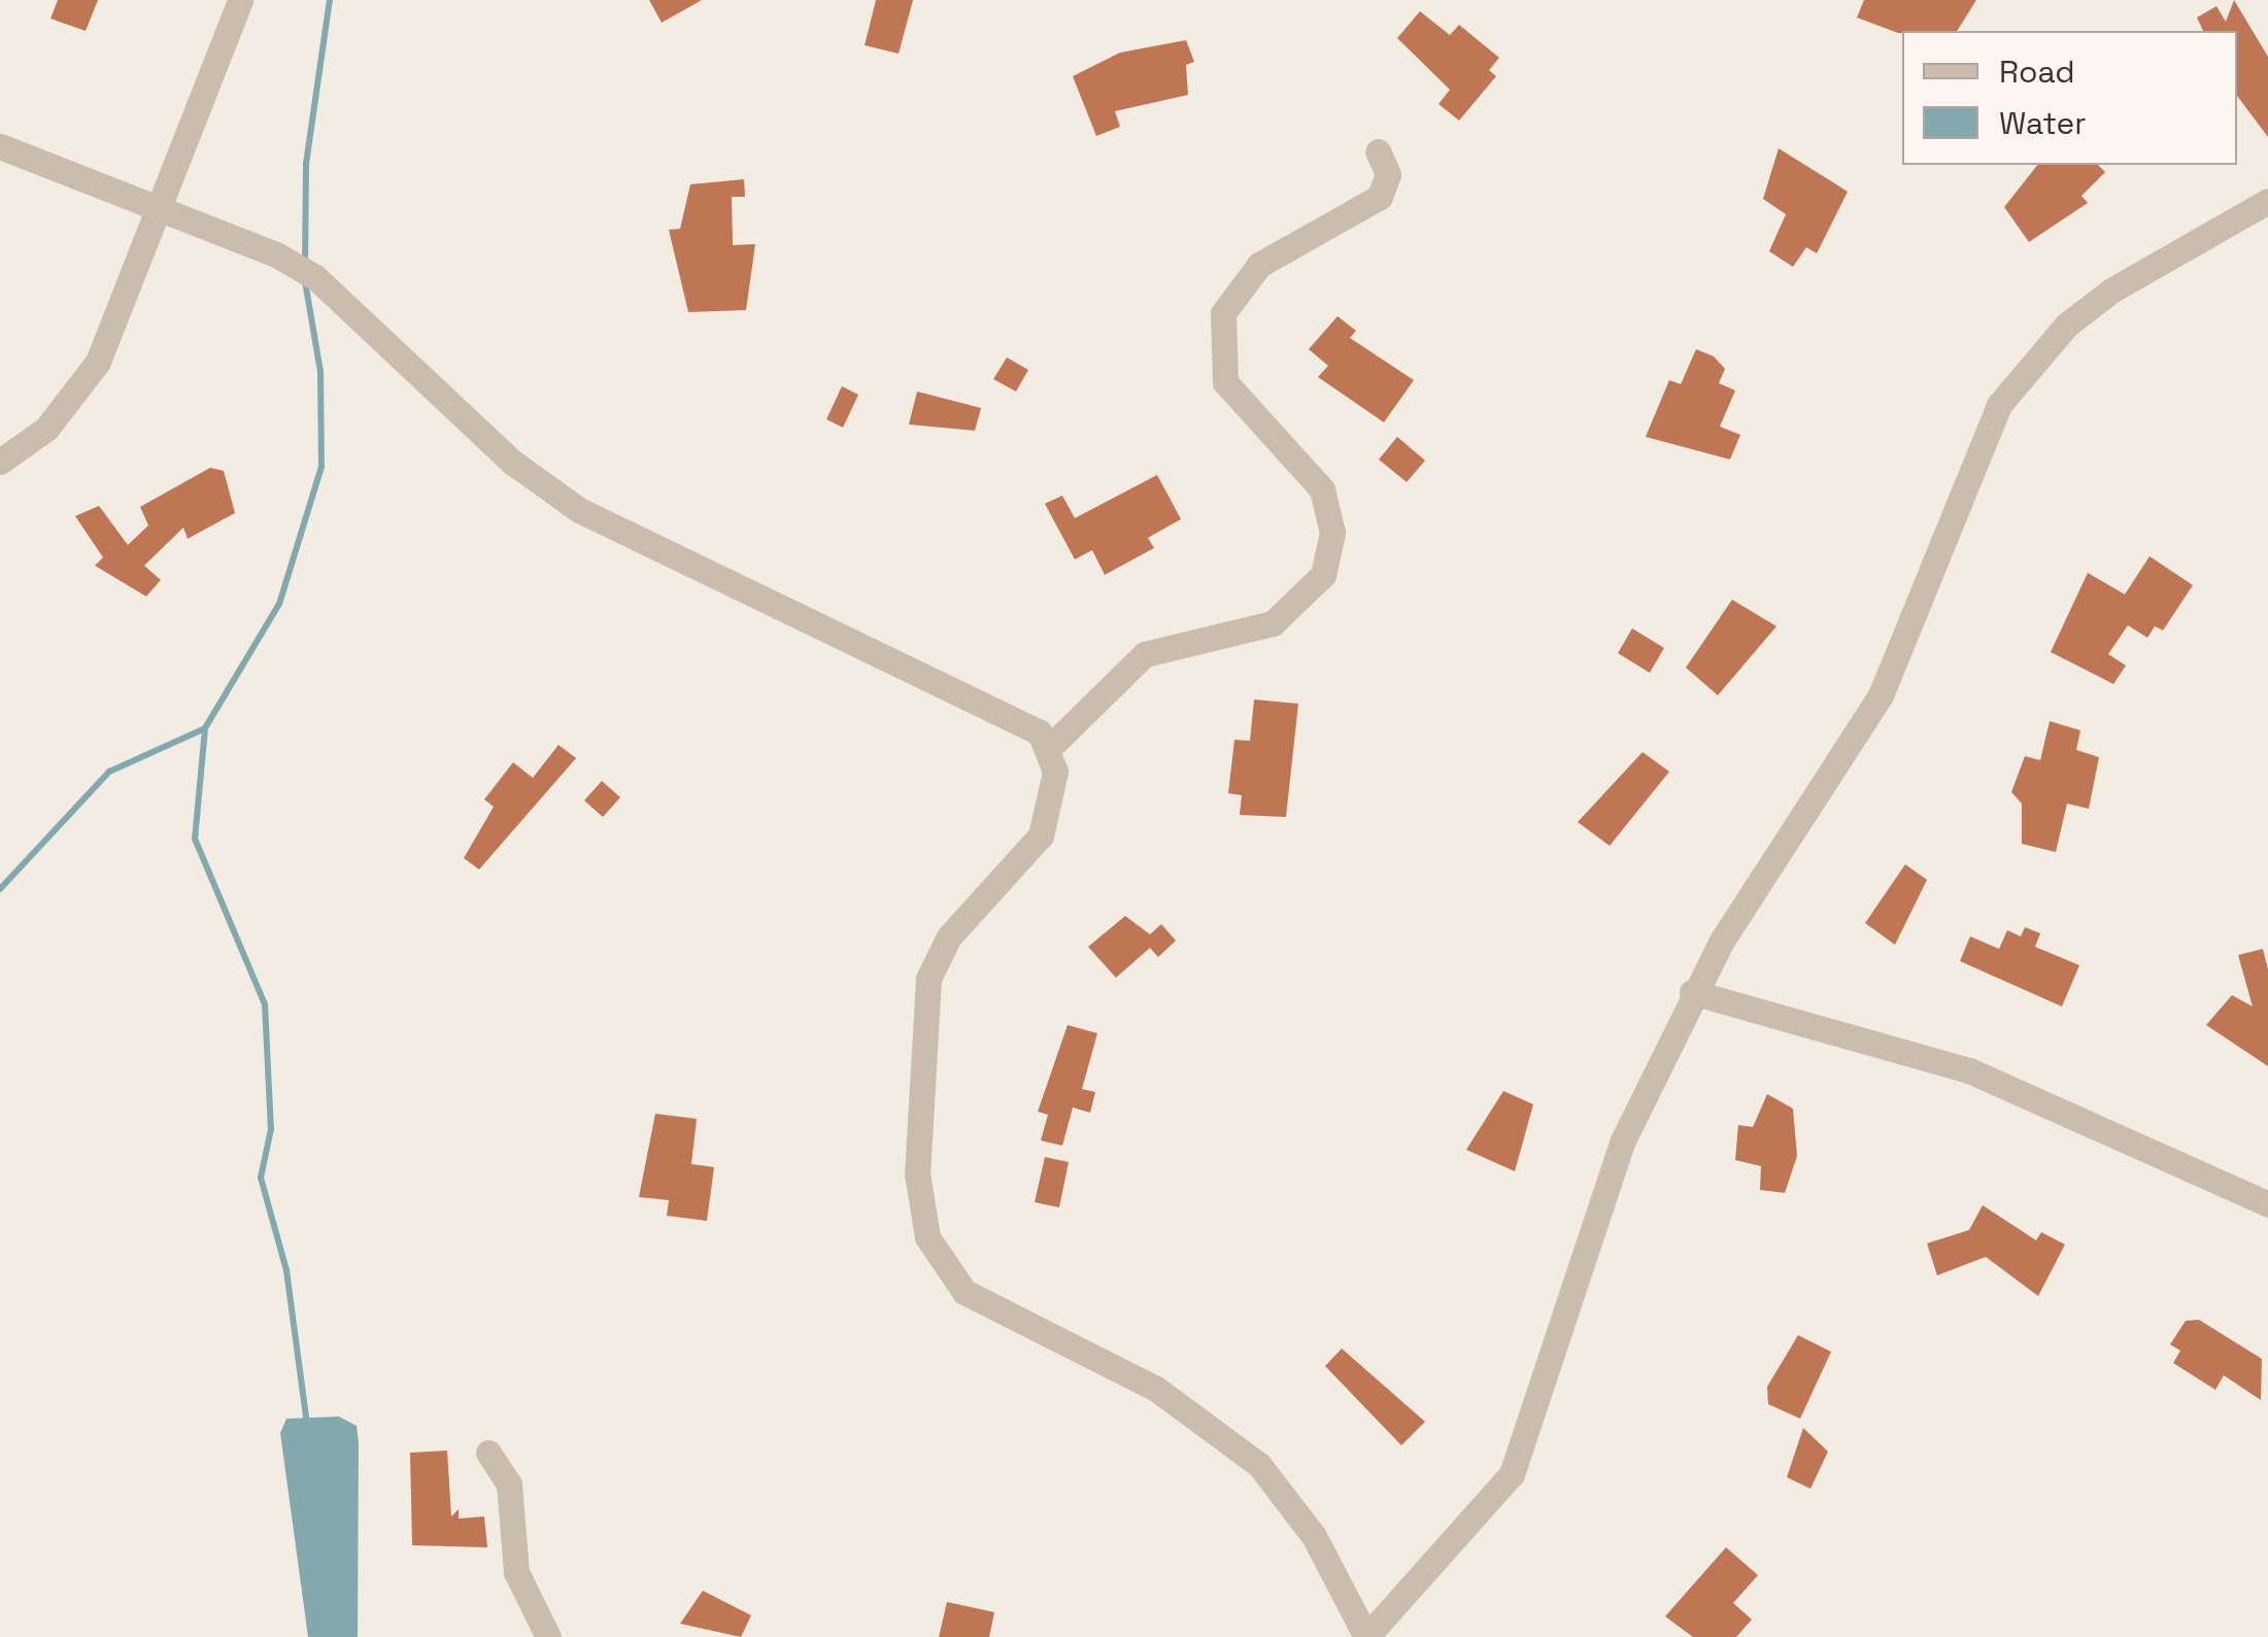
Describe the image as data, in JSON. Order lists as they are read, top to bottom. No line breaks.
{"legend":["Road","Water"]}
